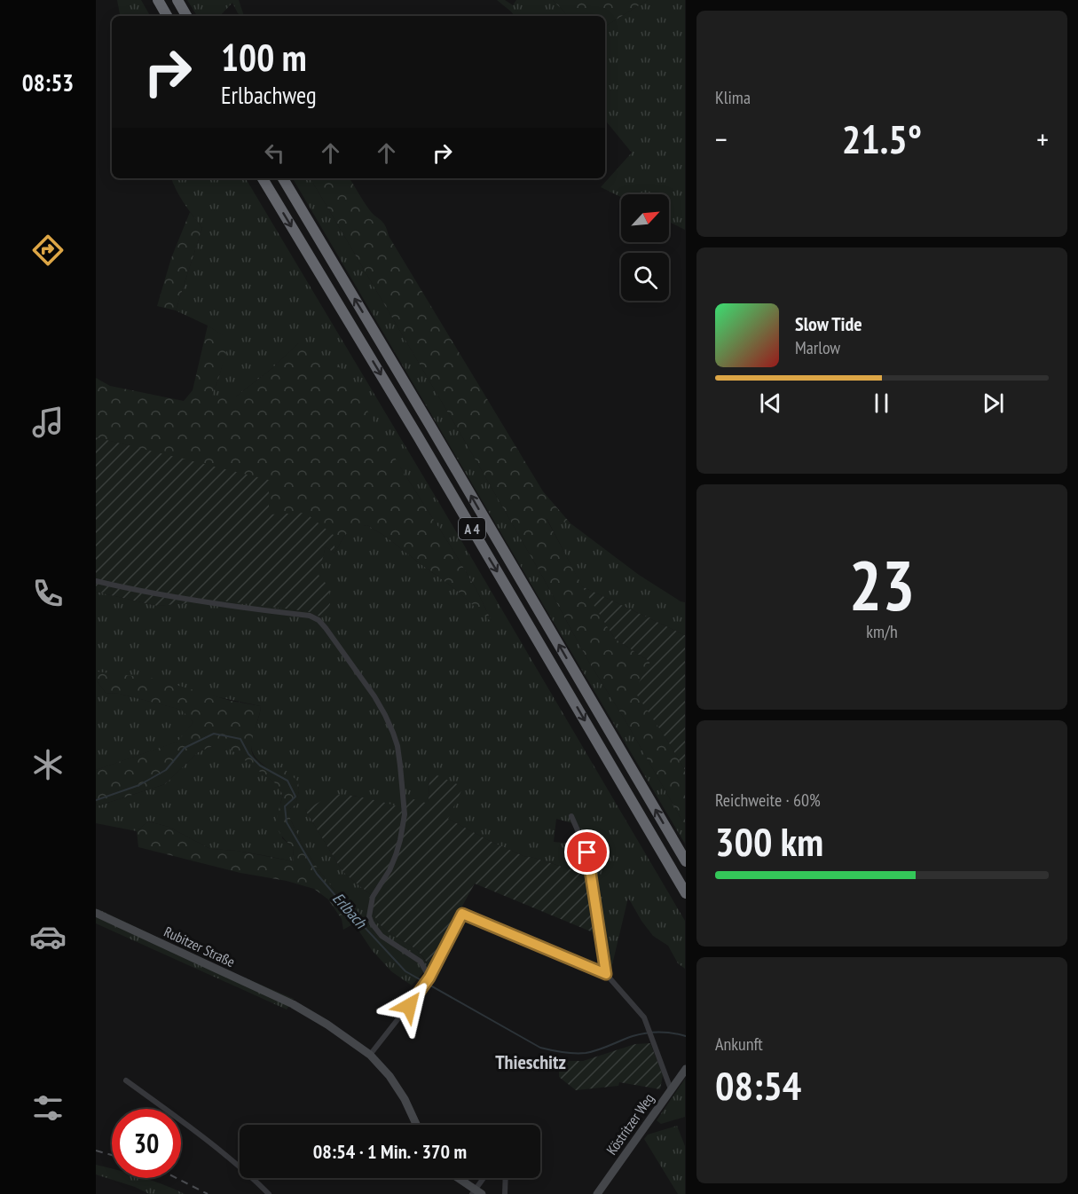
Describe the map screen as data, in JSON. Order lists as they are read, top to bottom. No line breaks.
{"streets":{"highway":["A 4"],"main road":["Rubitzer Straße","Köstritzer Weg"]},"districts":["Thieschitz"],"water":["Erlbach"],"north":"top right","page":{"tabs":"08:53","tile":["Klima",["23","km/h"],["Reichweite · 60%","300 km"],["Ankunft","08:54"]],"turn":["100 m","Erlbachweg"],"heat":["−","21.5°","+"],"song":["Slow Tide","Marlow"],"limit":"30","trip":"08:54 · 1 Min. · 370 m"}}
